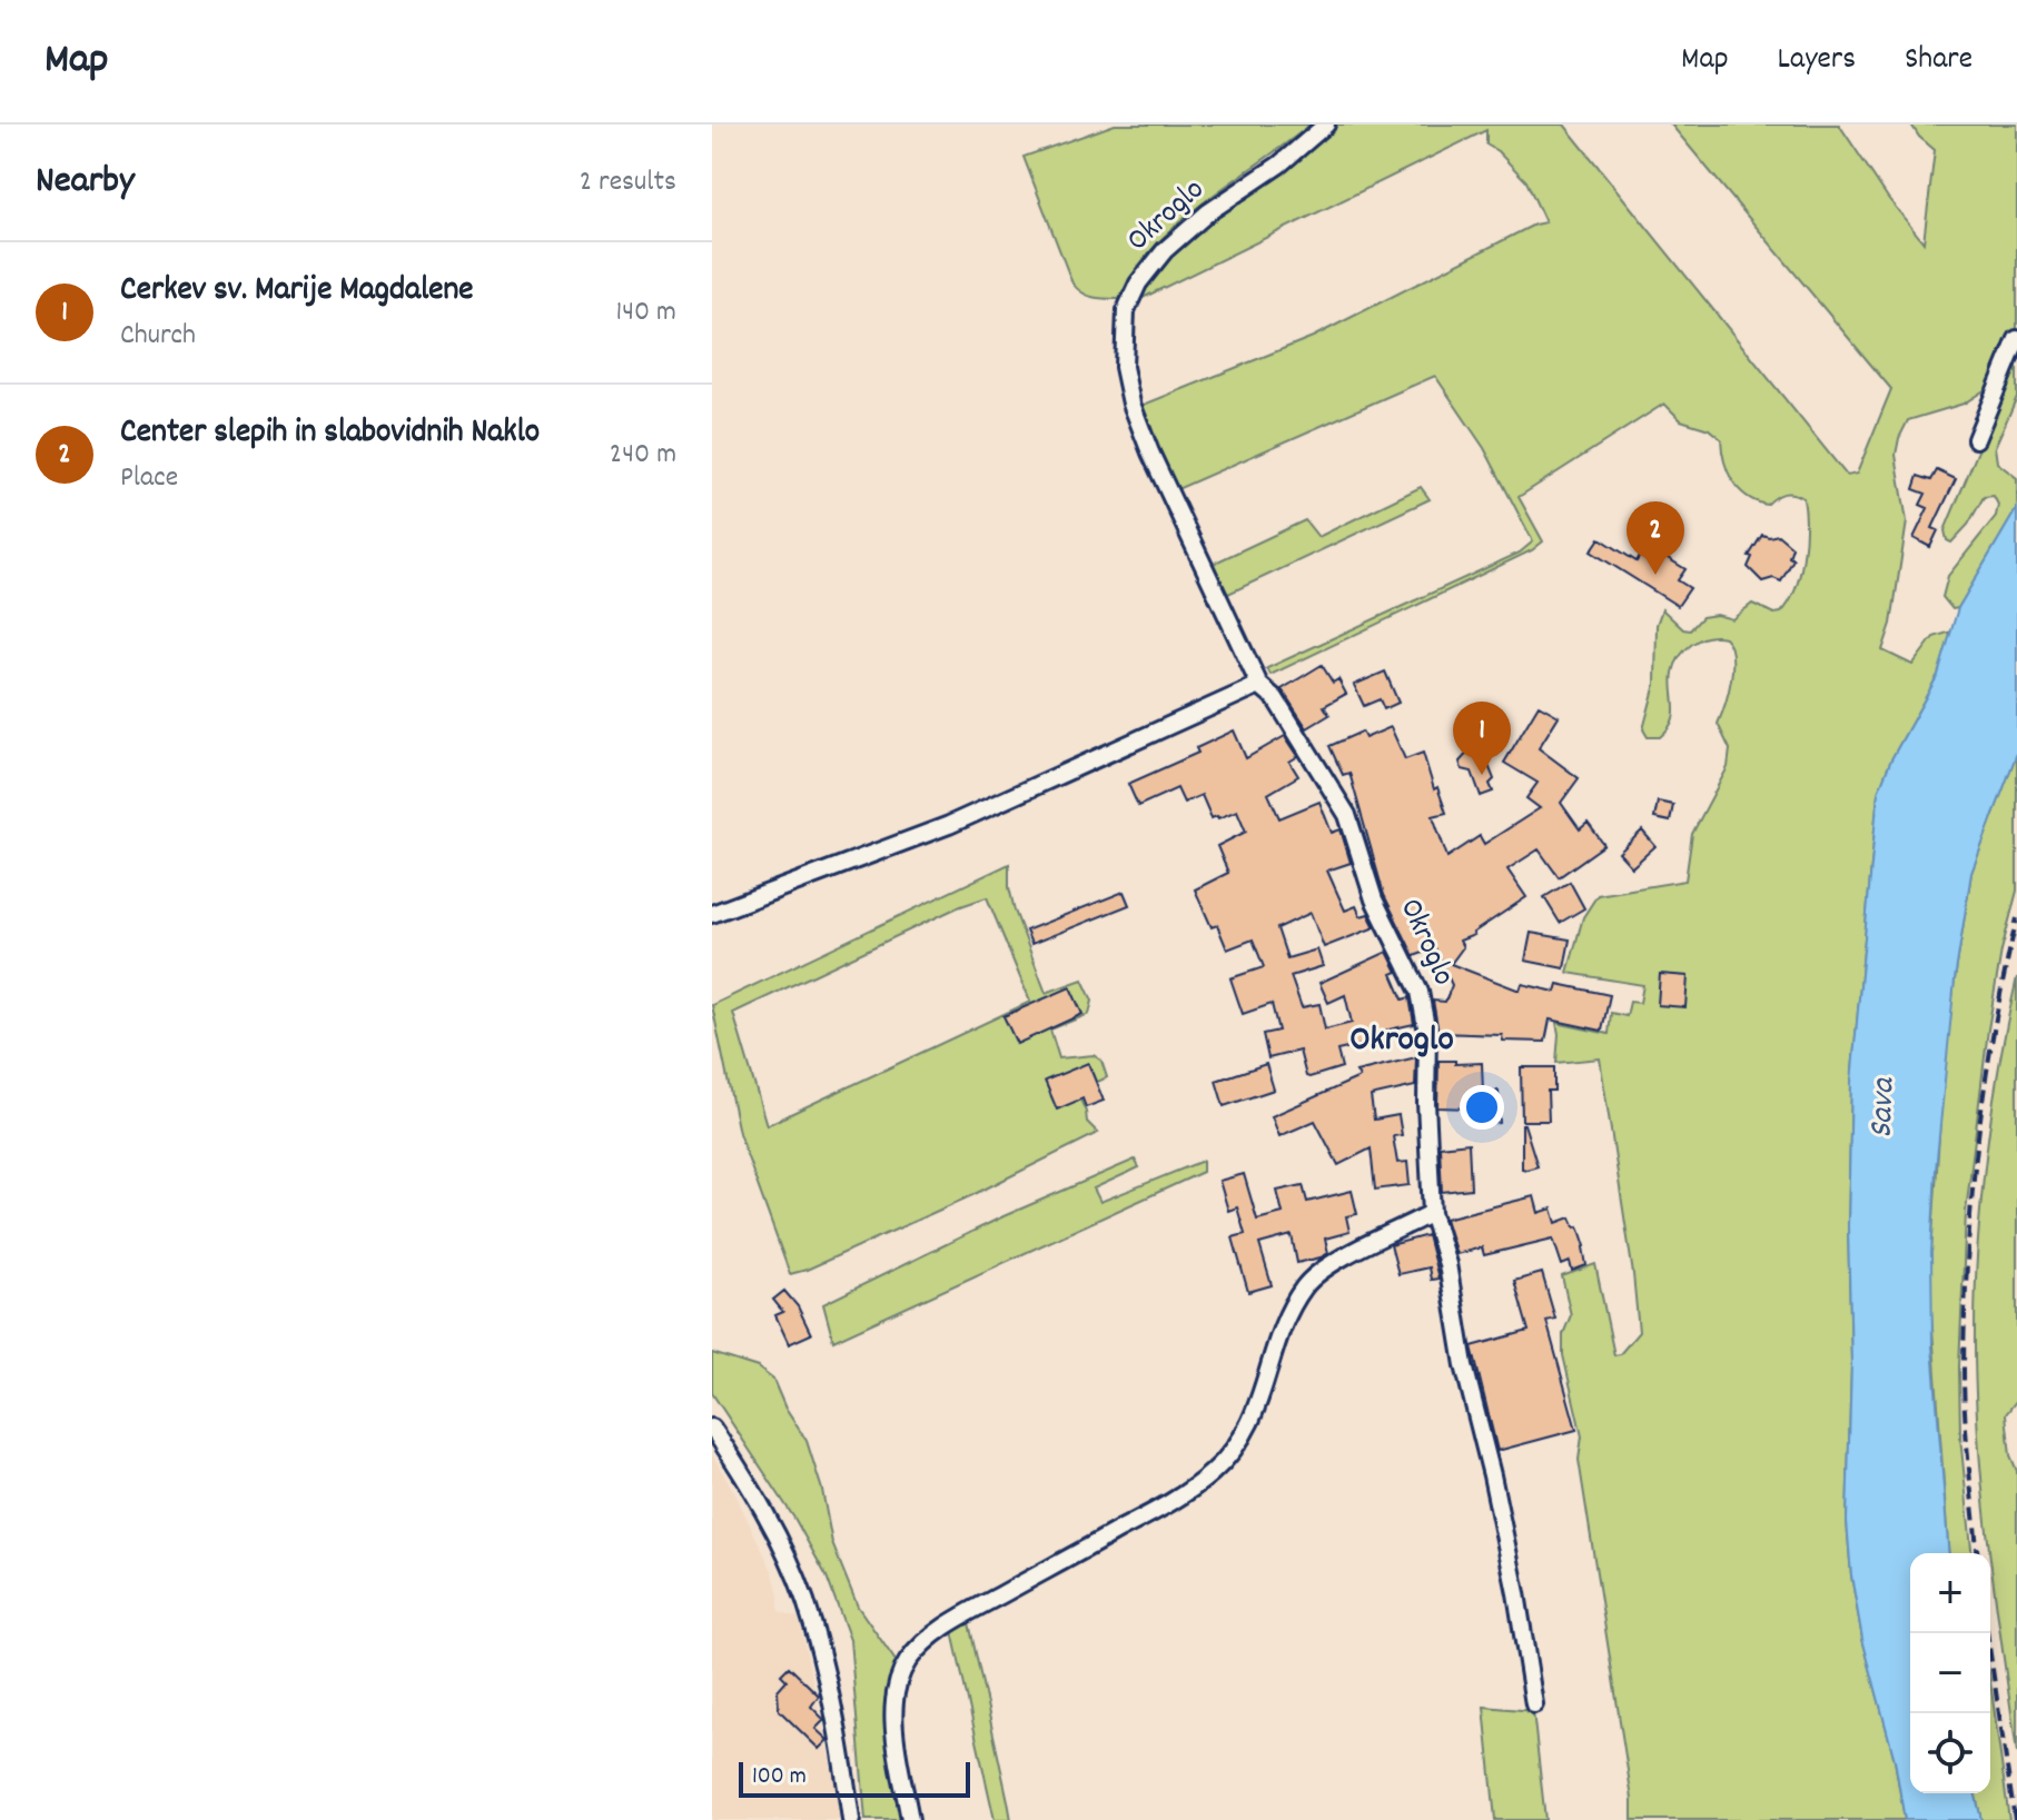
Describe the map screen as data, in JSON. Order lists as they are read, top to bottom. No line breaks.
{"streets":{"street":["Okroglo"]},"districts":["Okroglo"],"water":["Sava"],"scale_bar":"100 m","page":{"header":"Map","nav":["Map","Layers","Share"],"heading":["Nearby","2 results"],"list":[{"mark":"1","name":"Cerkev sv. Marije Magdalene","note":"Church","value":"140 m"},{"mark":"2","name":"Center slepih in slabovidnih Naklo","note":"Place","value":"240 m"}],"pins":["2","1"],"map_buttons":["+","−"],"scale":"100 m"}}
